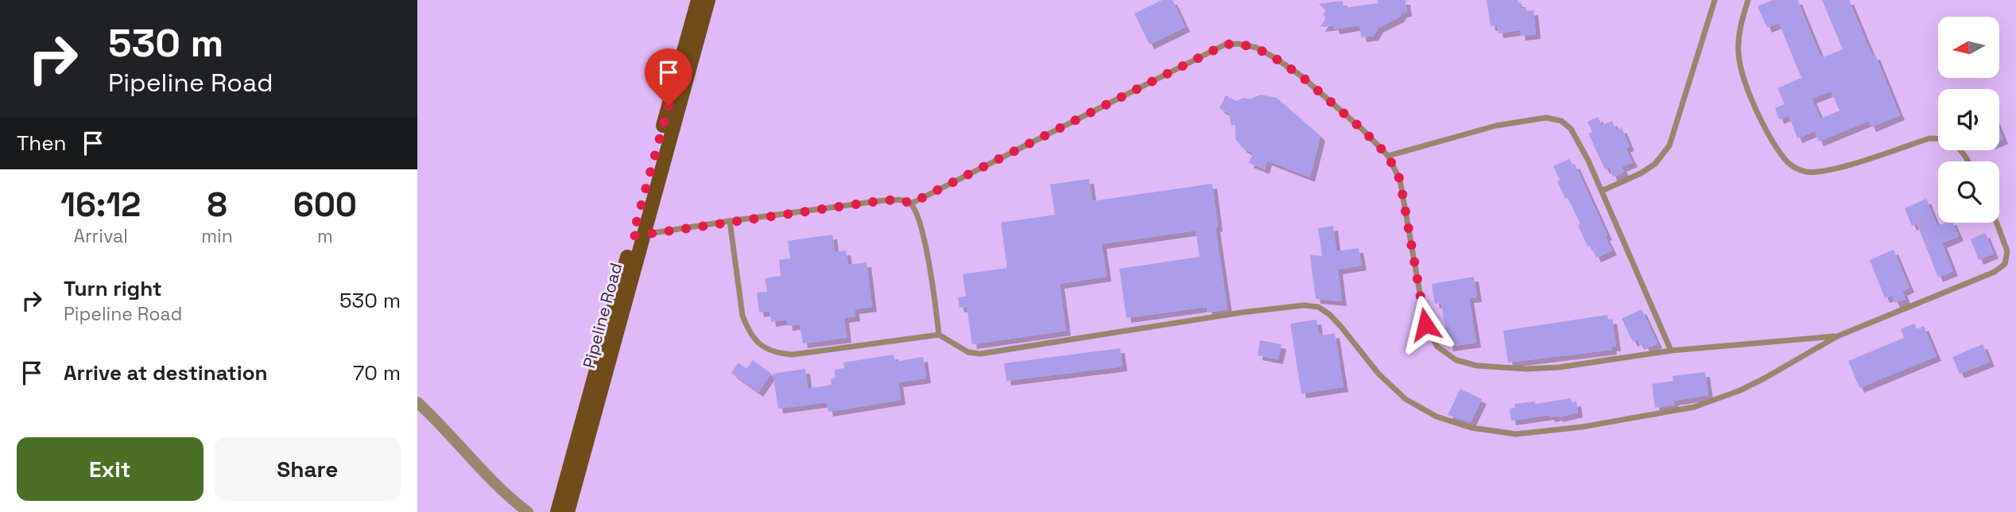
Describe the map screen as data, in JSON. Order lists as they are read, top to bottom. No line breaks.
{"streets":{"main road":["Pipeline Road"]},"north":"left","page":{"turn":["530 m","Pipeline Road"],"then":"Then","eta":["16:12","Arrival","8","min","600","m"],"list":[{"name":"Turn right","note":"Pipeline Road","value":"530 m"},{"name":"Arrive at destination","value":"70 m"}],"buttons":["Exit","Share"]}}
